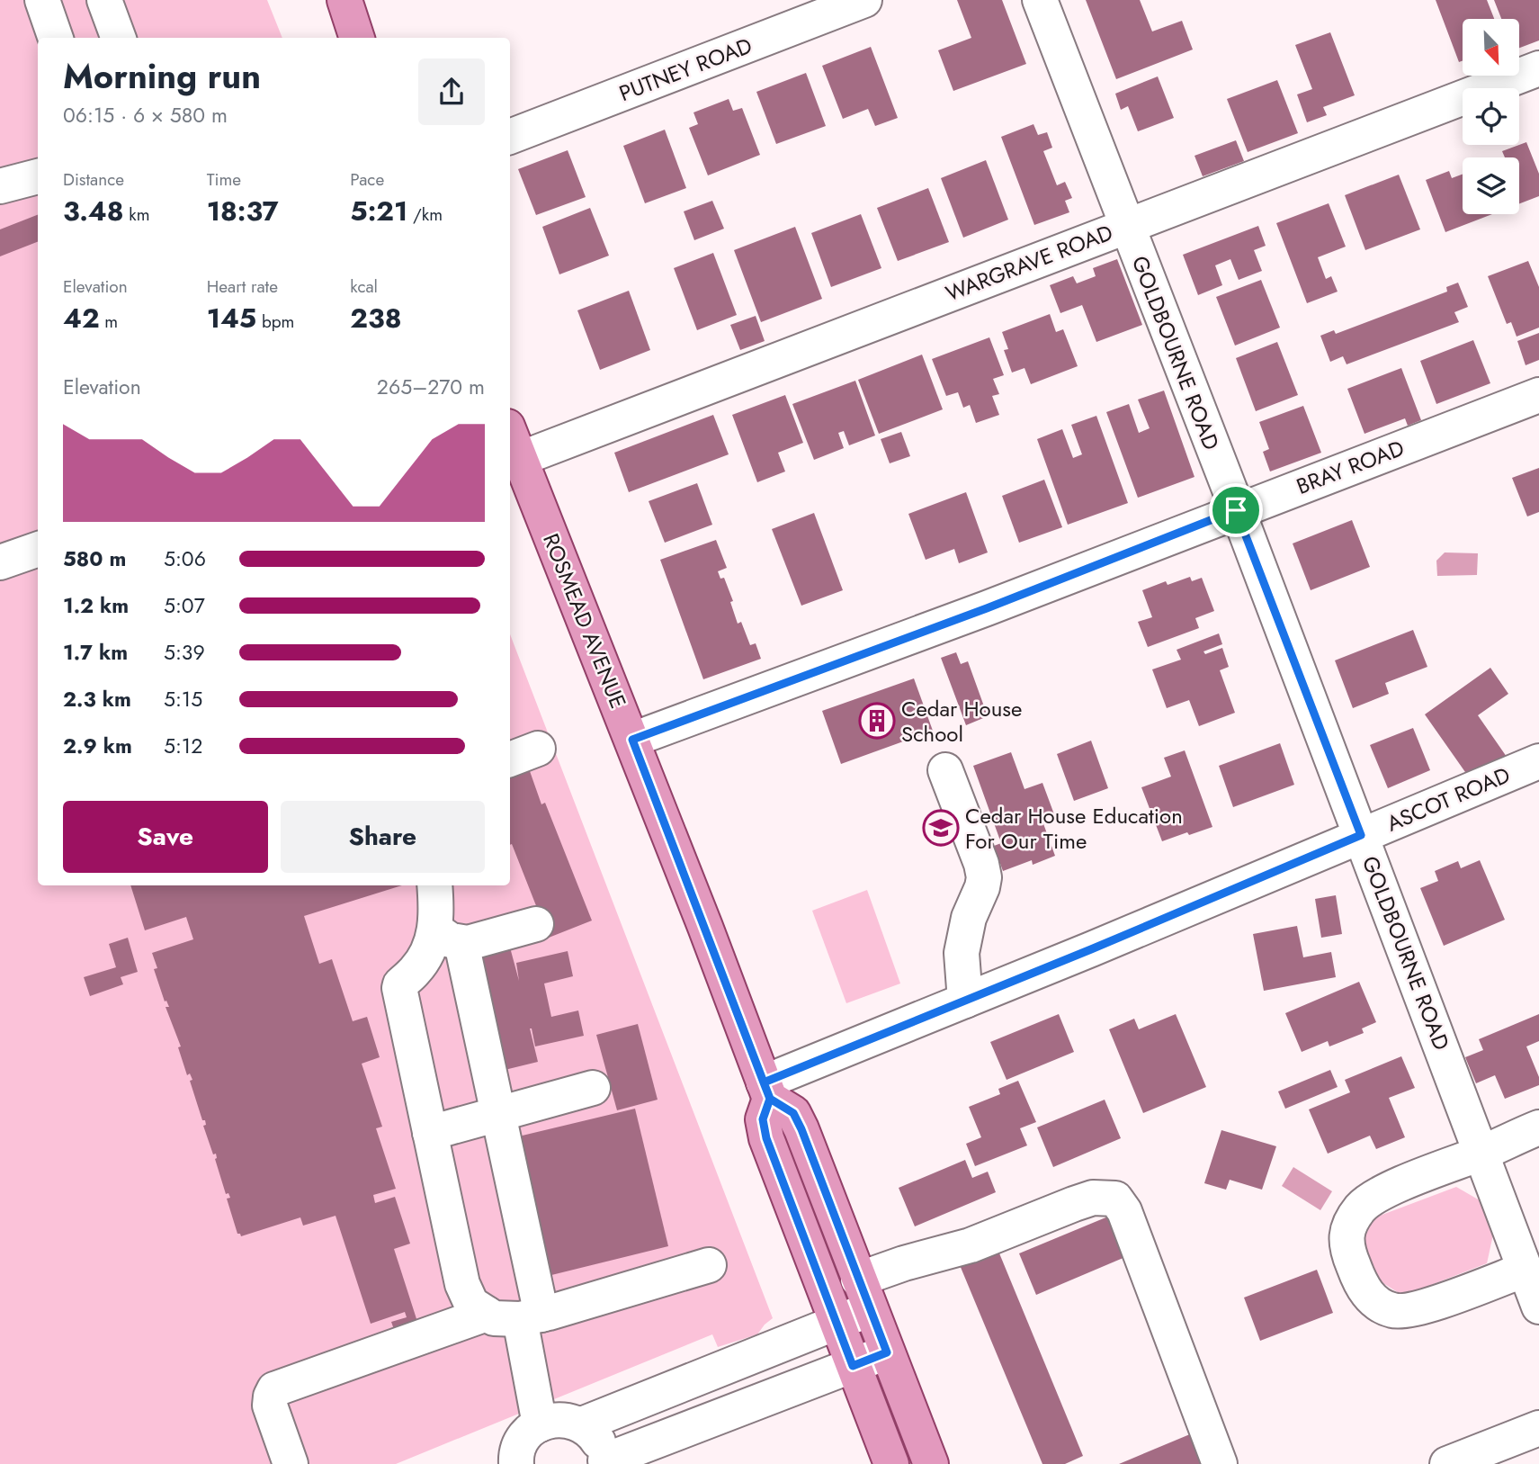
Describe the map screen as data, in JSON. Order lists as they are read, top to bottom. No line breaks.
{"streets":{"main road":["ROSMEAD AVENUE"],"street":["PUTNEY ROAD","WARGRAVE ROAD","GOLDBOURNE ROAD","BRAY ROAD","ASCOT ROAD"]},"crossings":[["WARGRAVE ROAD","GOLDBOURNE ROAD"],["WARGRAVE ROAD","ROSMEAD AVENUE"],["GOLDBOURNE ROAD","BRAY ROAD"],["GOLDBOURNE ROAD","ASCOT ROAD"],["BRAY ROAD","ROSMEAD AVENUE"],["ROSMEAD AVENUE","ASCOT ROAD"]],"places":{"building":["Cedar House School"],"school or university":["Cedar House Education For Our Time"]},"north":"bottom right","page":{"heading":["Morning run","06:15 · 6 × 580 m"],"stats":[["Distance","3.48 km"],["Time","18:37"],["Pace","5:21 /km"],["Elevation","42 m"],["Heart rate","145 bpm"],["kcal","238"]],"chart":["Elevation","265–270 m"],"list":[{"name":"580 m","note":"5:06"},{"name":"1.2 km","note":"5:07"},{"name":"1.7 km","note":"5:39"},{"name":"2.3 km","note":"5:15"},{"name":"2.9 km","note":"5:12"}],"buttons":["Save","Share"]}}
